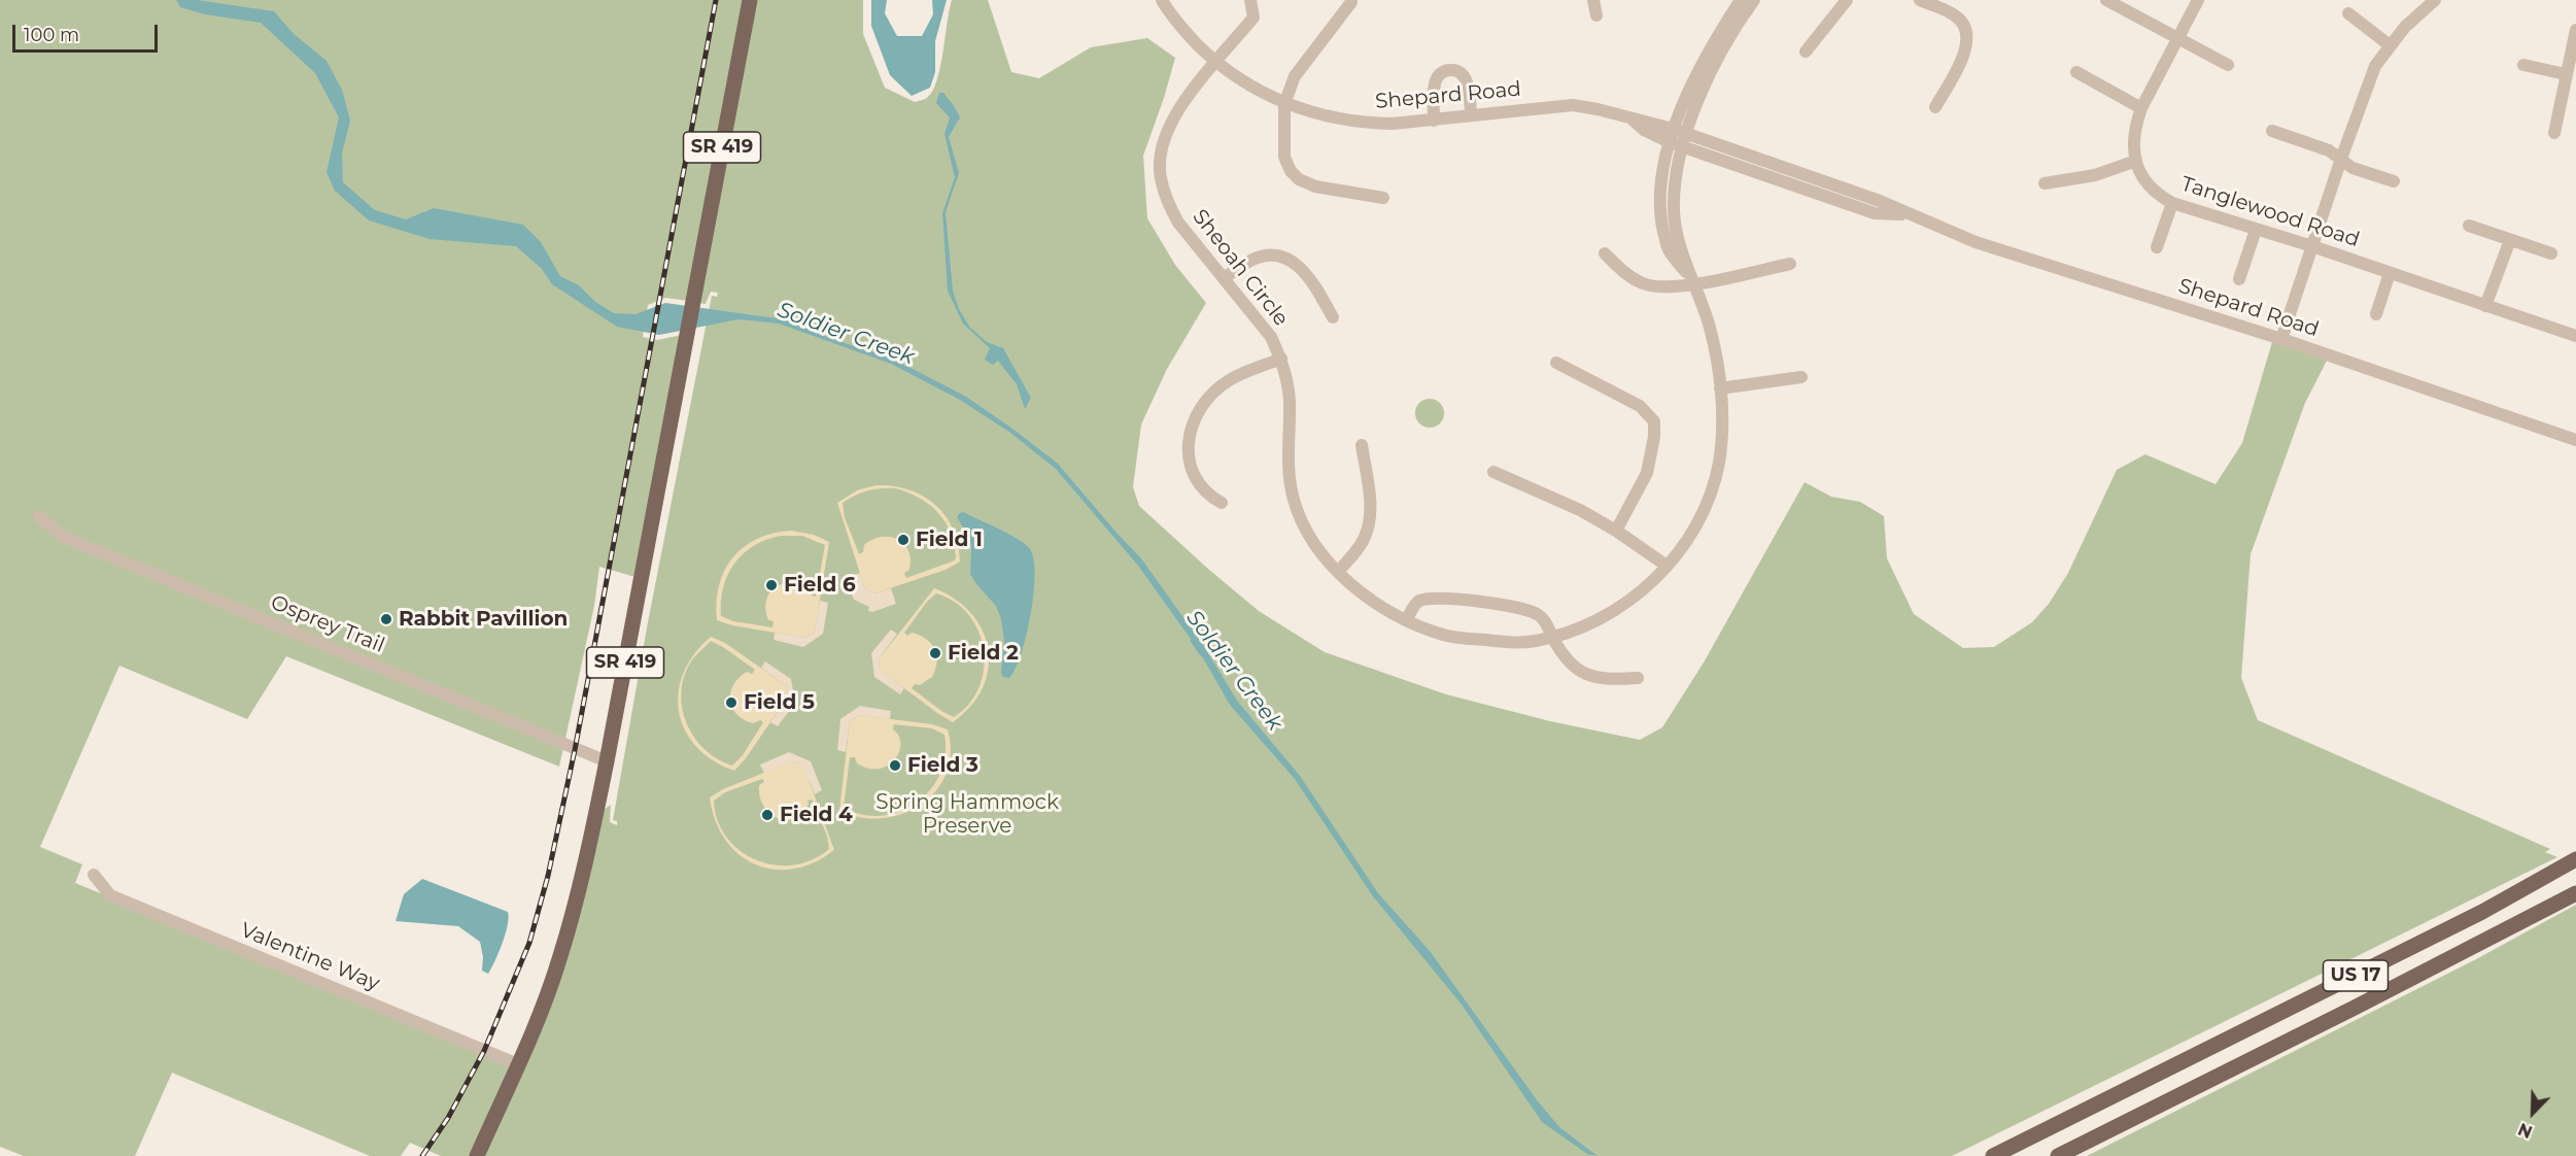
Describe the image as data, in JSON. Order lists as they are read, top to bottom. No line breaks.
{"streets":{"main road":["SR 419","US 17"],"street":["Shepard Road","Tanglewood Road","Sheoah Circle","Osprey Trail","Valentine Way"]},"crossings":[["Shepard Road","Sheoah Circle"],["SR 419","Osprey Trail"],["SR 419","Valentine Way"]],"water":["Soldier Creek"],"parks":["Spring Hammock Preserve"],"places":["Field 1","Field 6","Rabbit Pavillion","Field 2","Field 5","Field 3","Field 4"],"scale_bar":"100 m","north":"bottom left"}
